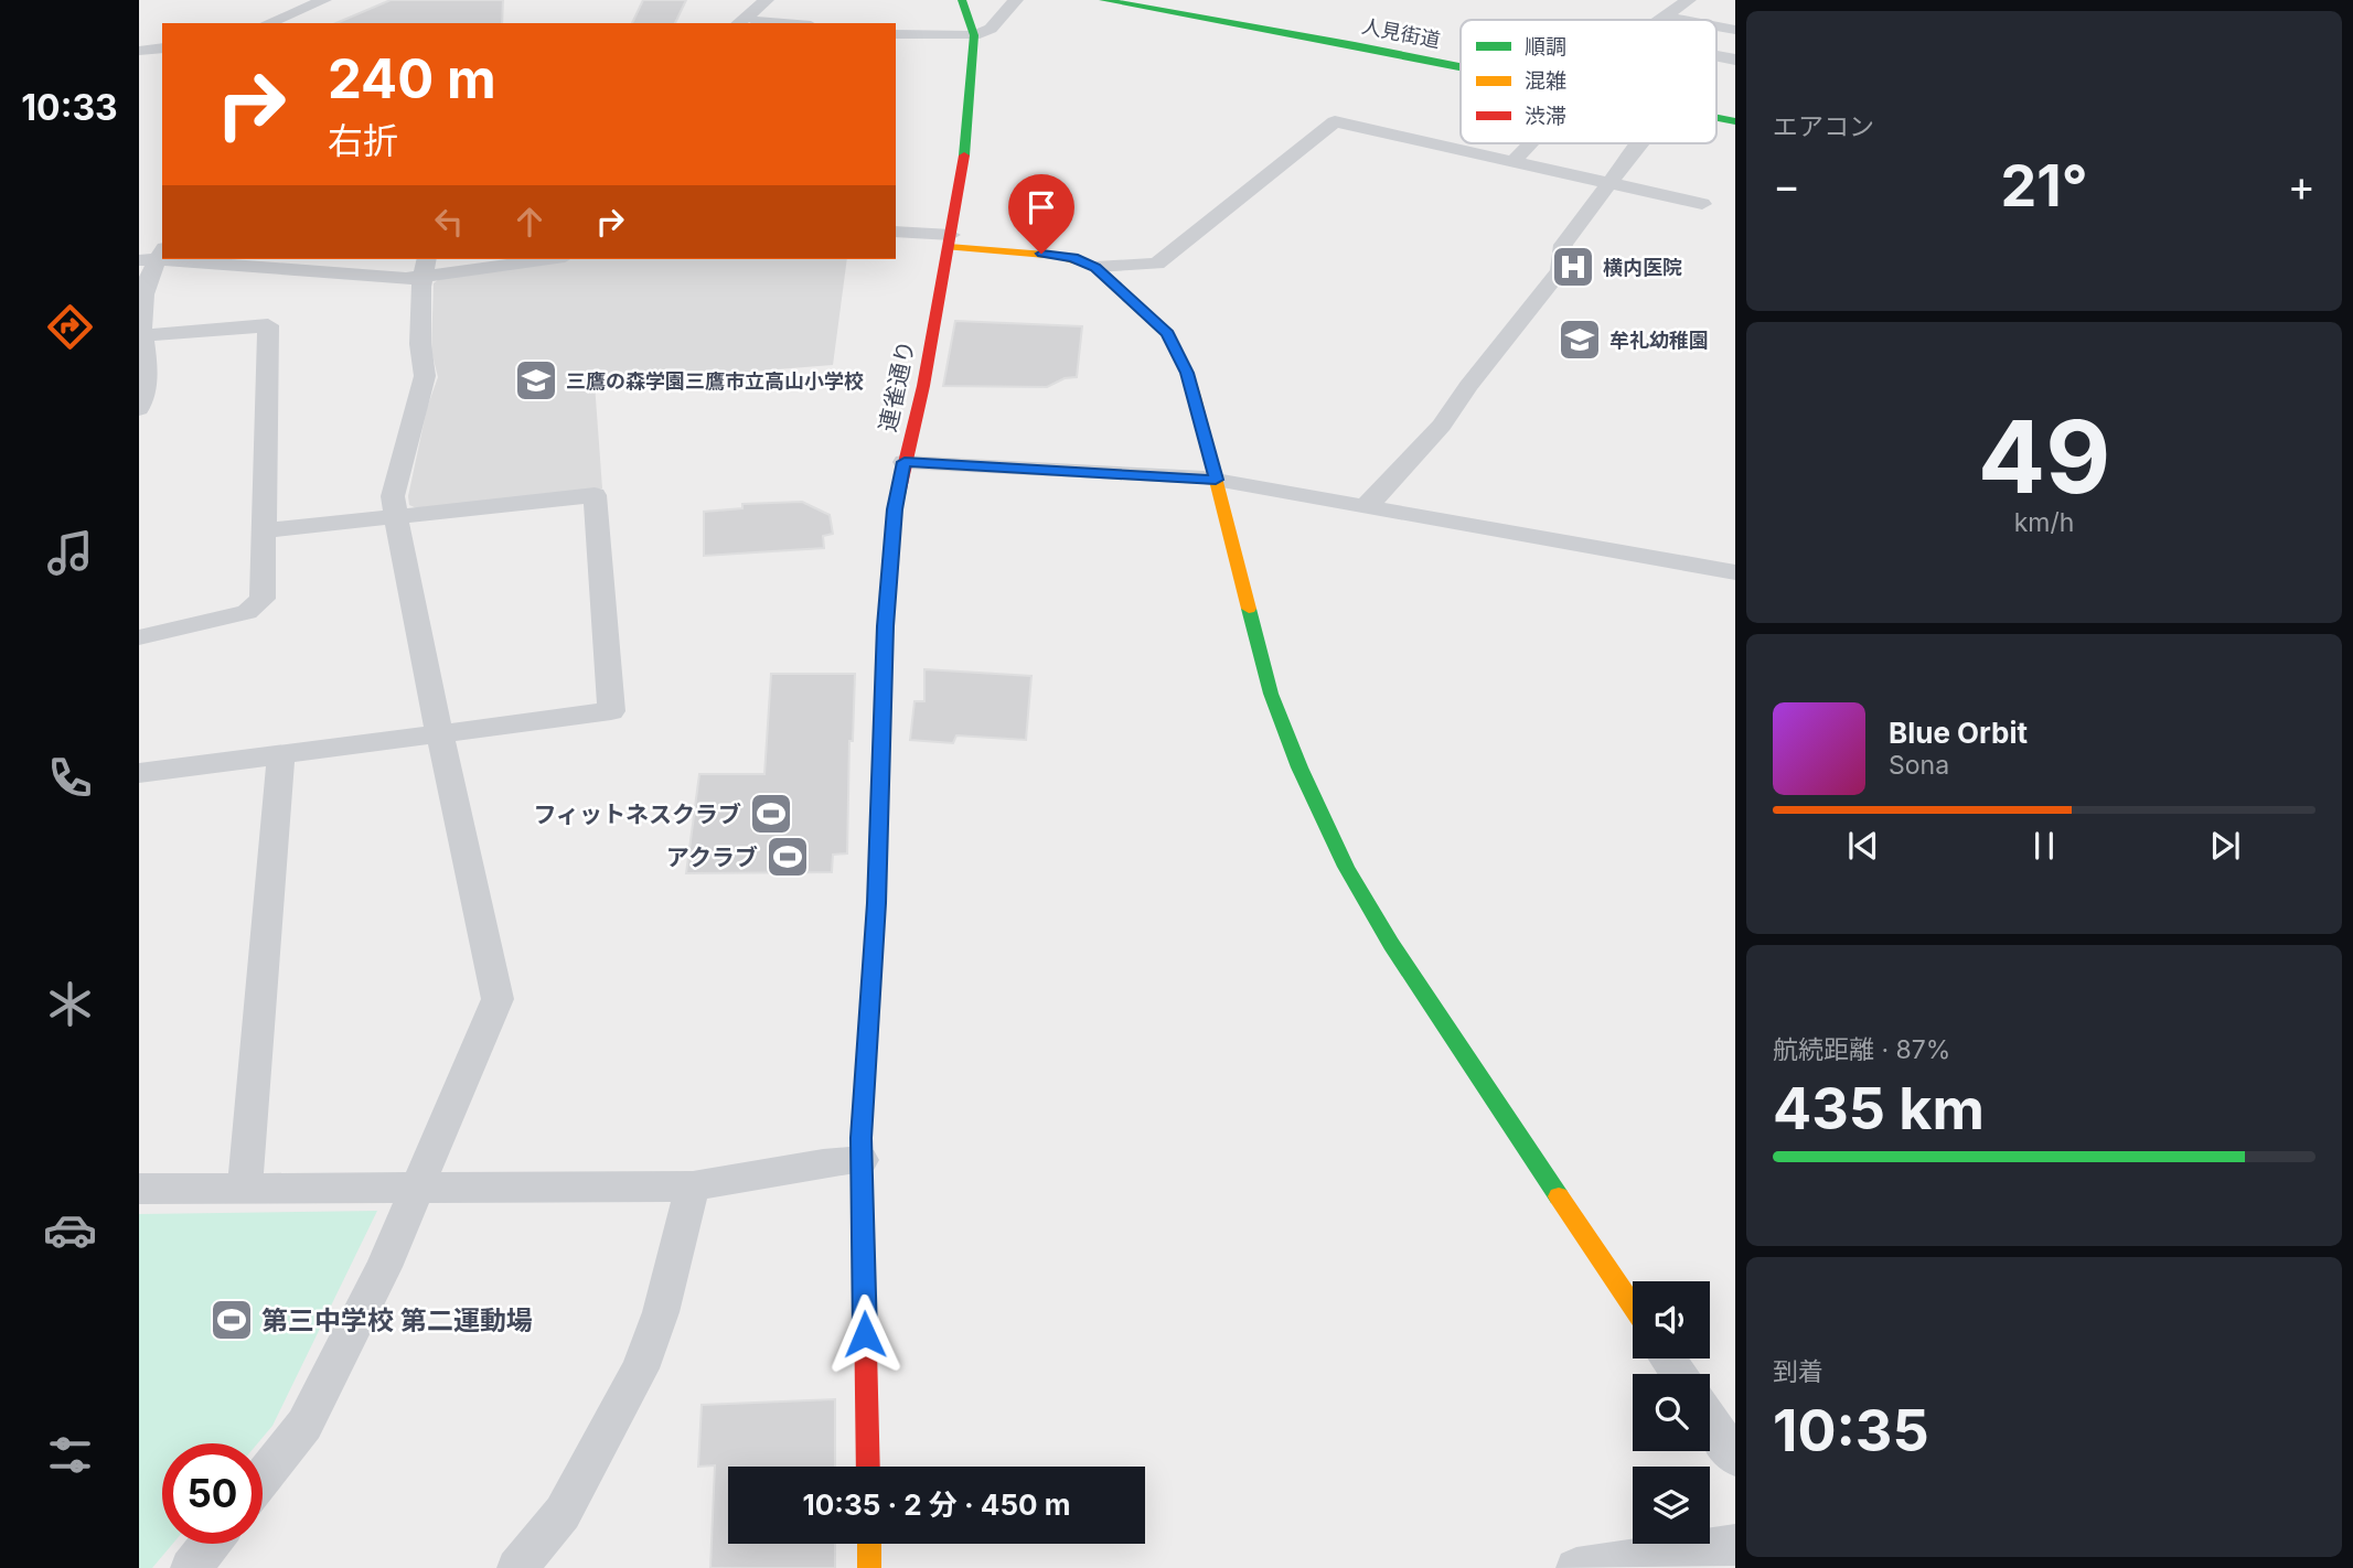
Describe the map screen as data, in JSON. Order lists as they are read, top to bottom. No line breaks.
{"streets":{"main road":["人見街道","連雀通り"]},"places":{"hospital":["横内医院"],"school or university":["牟礼幼稚園","三鷹の森学園三鷹市立高山小学校"],"sports":["フィットネスクラブ","アクラブ","第三中学校 第二運動場"]},"legend":["順調","混雑","渋滞"],"page":{"tabs":"10:33","tile":["エアコン",["49","km/h"],["航続距離 · 87%","435 km"],["到着","10:35"]],"turn":["240 m","右折"],"heat":["−","21°","+"],"song":["Blue Orbit","Sona"],"limit":"50","trip":"10:35 · 2 分 · 450 m"}}
